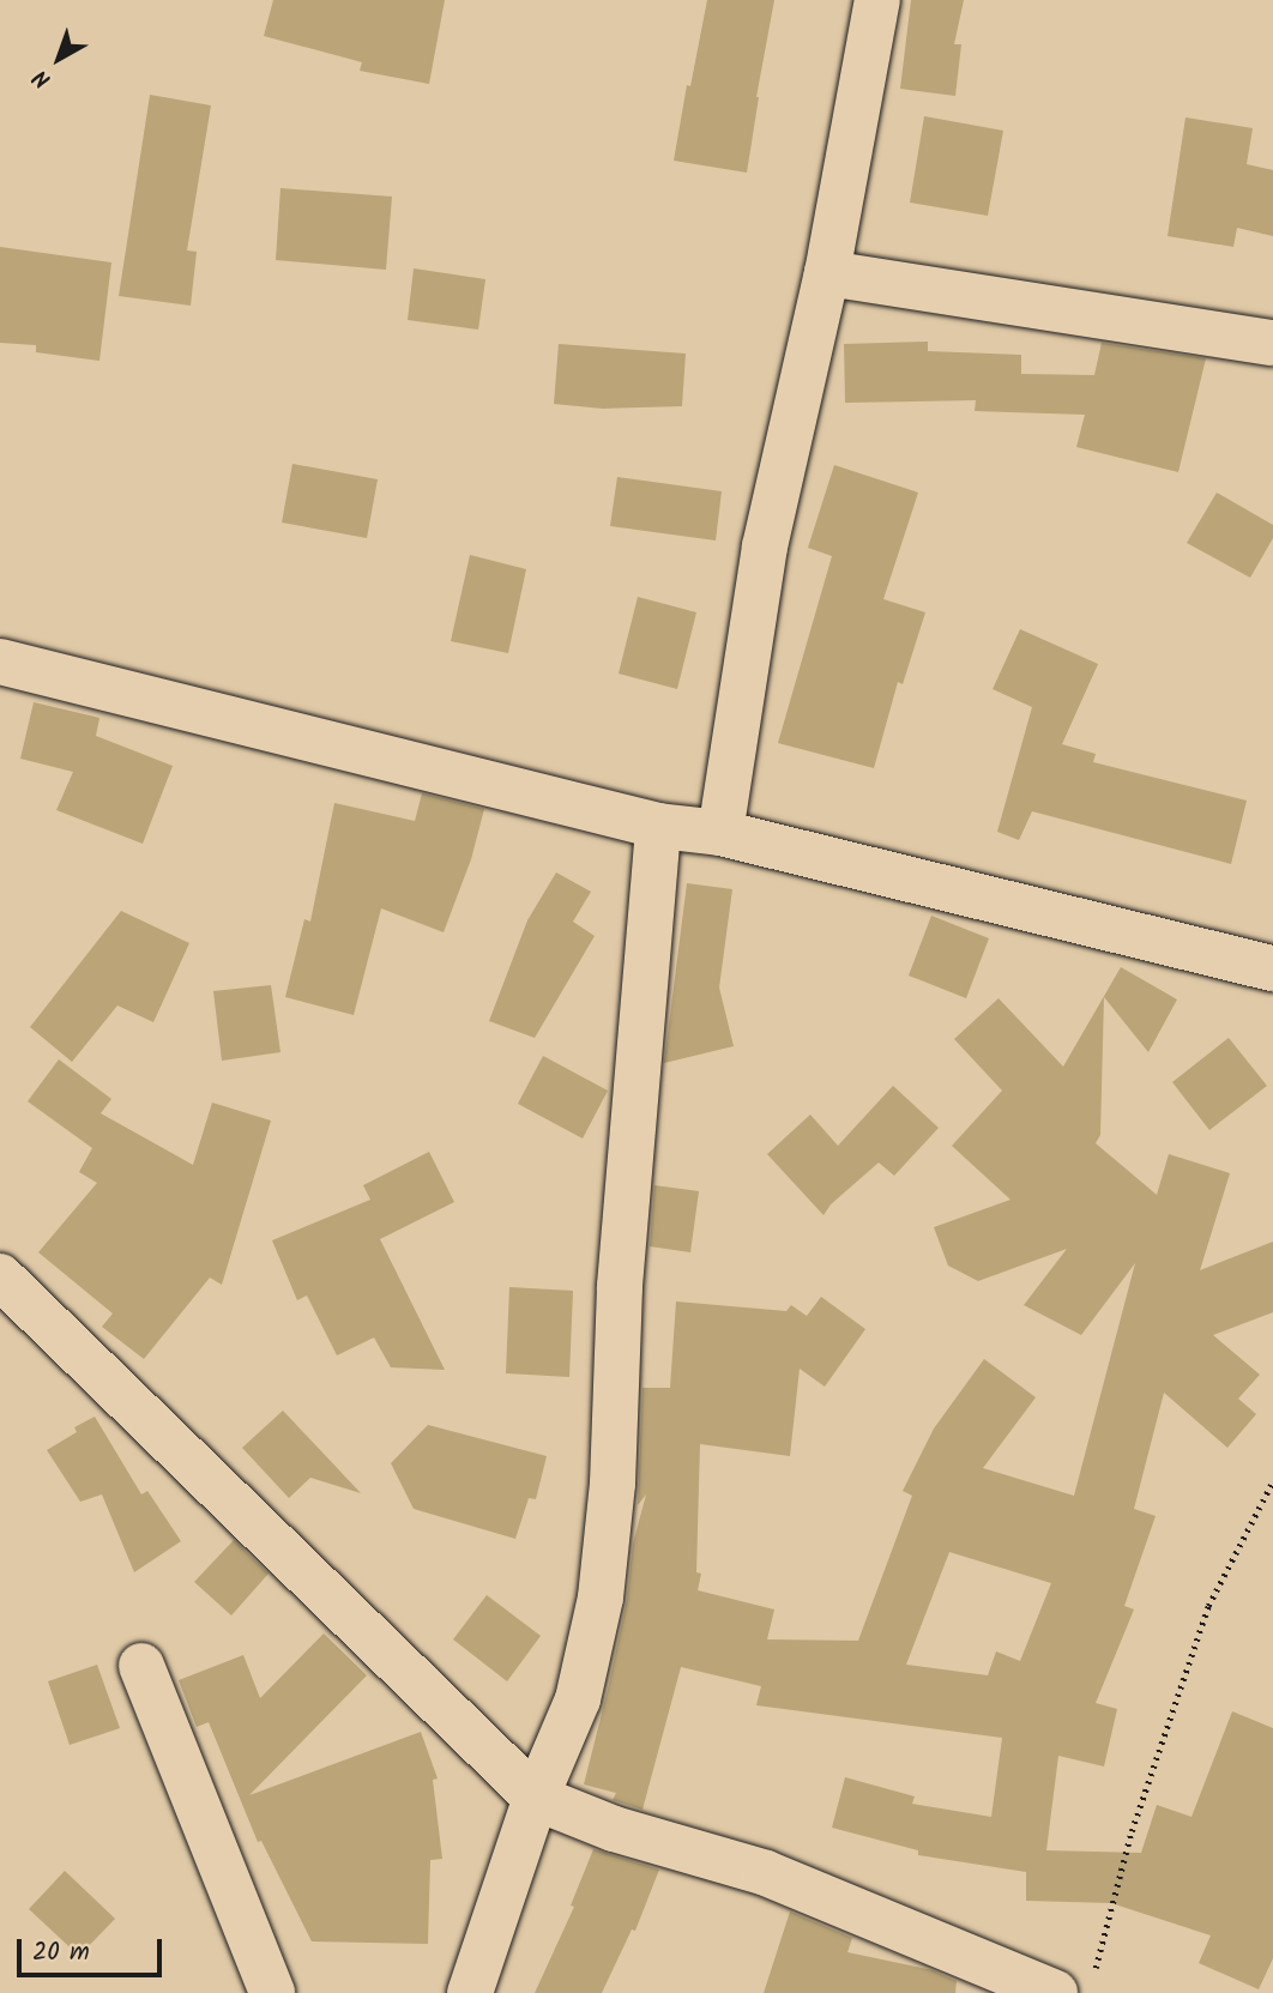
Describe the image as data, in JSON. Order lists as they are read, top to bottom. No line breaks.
{"scale_bar":"20 m","north":"bottom left"}
